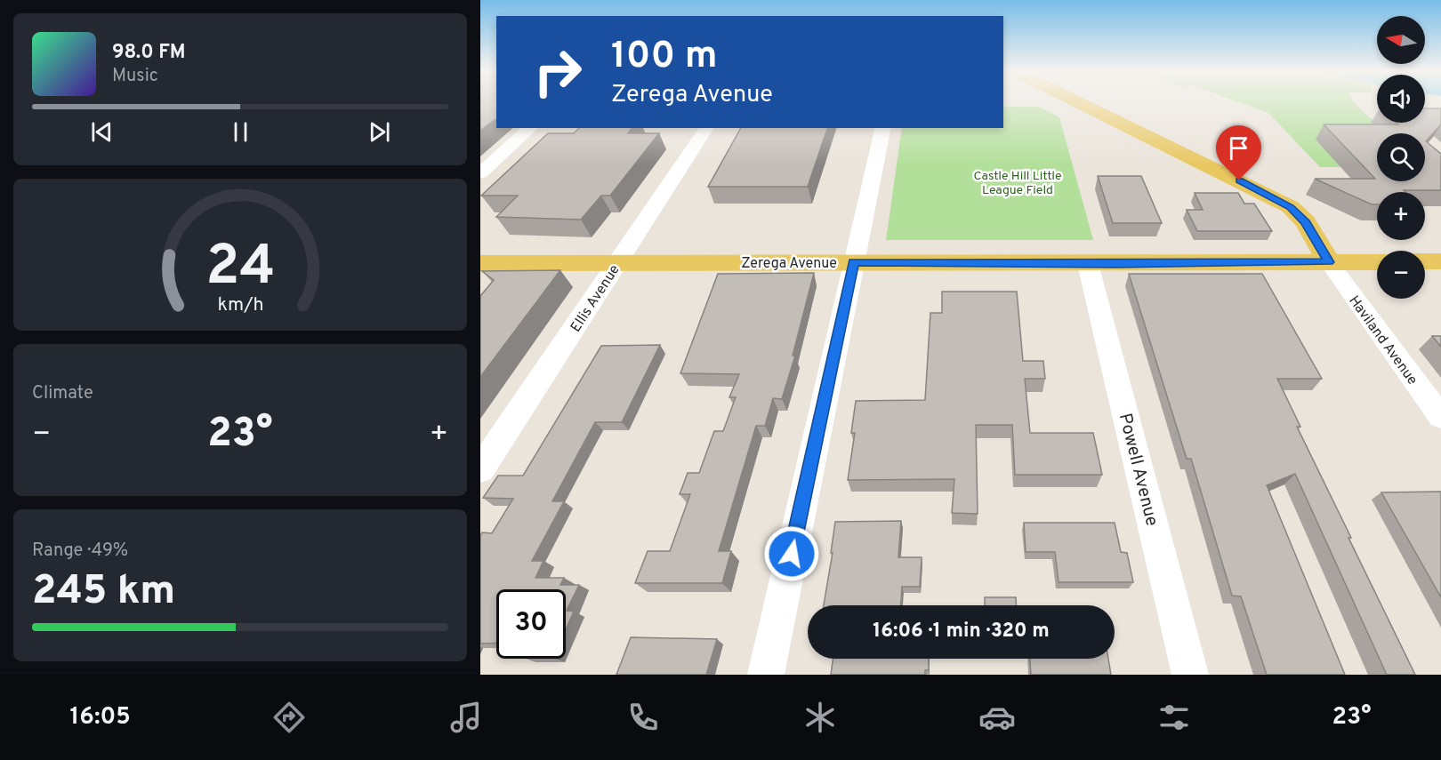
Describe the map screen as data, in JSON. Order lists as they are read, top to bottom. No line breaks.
{"streets":{"main road":["Zerega Avenue"],"street":["Ellis Avenue","Haviland Avenue","Powell Avenue"]},"crossings":[["Zerega Avenue","Ellis Avenue"],["Zerega Avenue","Haviland Avenue"],["Zerega Avenue","Powell Avenue"]],"parks":["Castle Hill Little League Field"],"north":"left","page":{"map_buttons":["+","−"],"turn":["100 m","Zerega Avenue"],"song":["98.0 FM","Music"],"tile":["Climate",["Range · 49%","245 km"]],"heat":["−","23°","+"],"limit":"30","trip":"16:06 · 1 min · 320 m","tabs":["16:05","23°"],"gauge":["24","km/h"]}}
